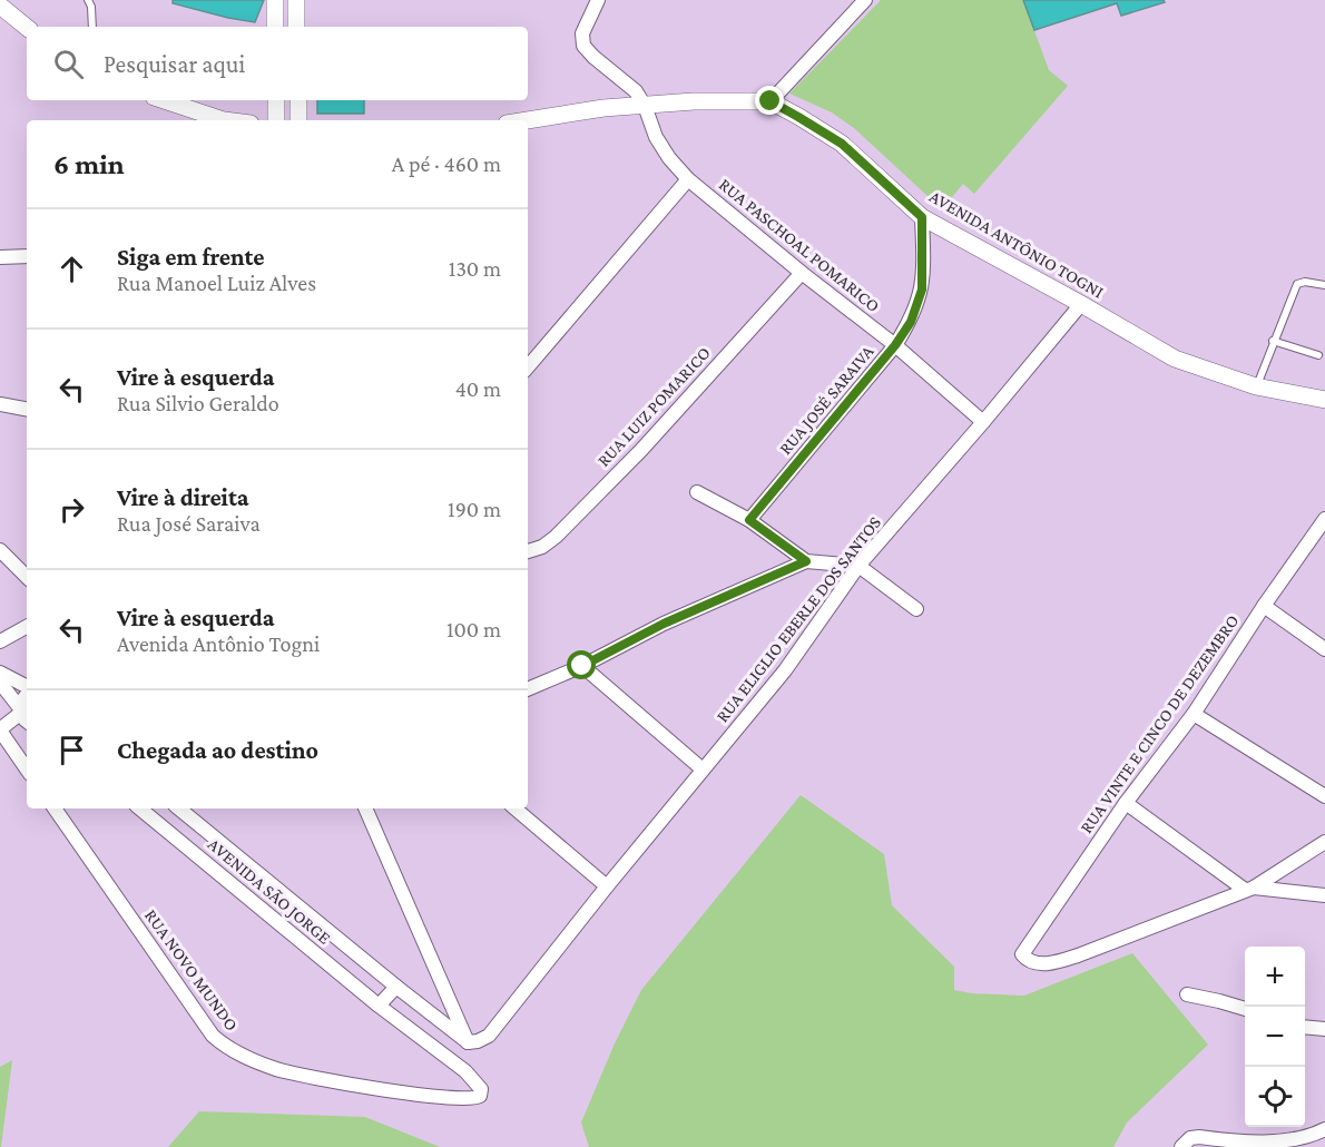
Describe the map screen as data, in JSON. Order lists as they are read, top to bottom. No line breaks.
{"streets":{"street":["AVENIDA ANTÔNIO TOGNI","RUA PASCHOAL POMARICO","RUA JOSÉ SARAIVA","RUA LUIZ POMARICO","RUA ELIGLIO EBERLE DOS SANTOS","RUA VINTE E CINCO DE DEZEMBRO","AVENIDA SÃO JORGE","RUA NOVO MUNDO"]},"crossings":[["AVENIDA ANTÔNIO TOGNI","RUA PASCHOAL POMARICO"],["AVENIDA ANTÔNIO TOGNI","RUA JOSÉ SARAIVA"],["AVENIDA ANTÔNIO TOGNI","RUA ELIGLIO EBERLE DOS SANTOS"],["RUA PASCHOAL POMARICO","RUA JOSÉ SARAIVA"],["RUA PASCHOAL POMARICO","RUA LUIZ POMARICO"],["RUA PASCHOAL POMARICO","RUA ELIGLIO EBERLE DOS SANTOS"],["RUA ELIGLIO EBERLE DOS SANTOS","AVENIDA SÃO JORGE"],["AVENIDA SÃO JORGE","RUA NOVO MUNDO"]],"page":{"search":"Pesquisar aqui","heading":["6 min","A pé · 460 m"],"list":[["Siga em frente","Rua Manoel Luiz Alves","130 m"],["Vire à esquerda","Rua Silvio Geraldo","40 m"],["Vire à direita","Rua José Saraiva","190 m"],["Vire à esquerda","Avenida Antônio Togni","100 m"],"Chegada ao destino"],"map_buttons":["+","−"]}}
